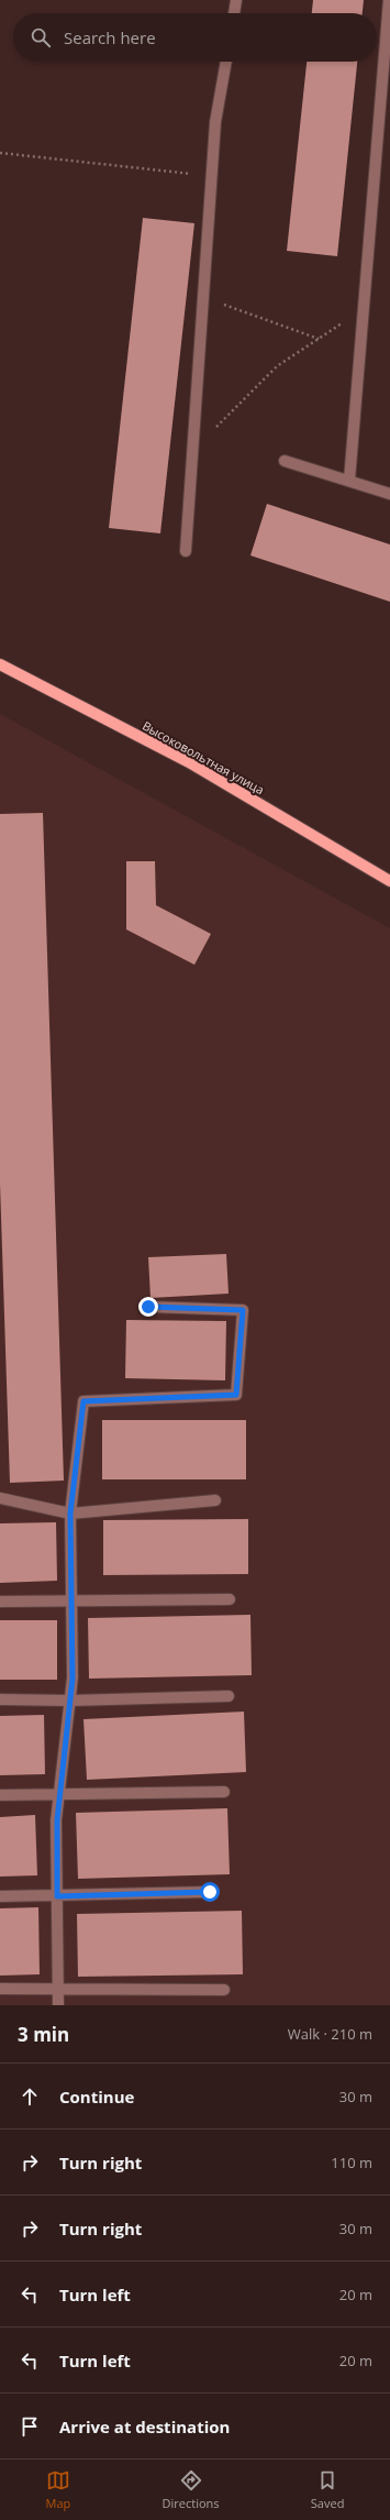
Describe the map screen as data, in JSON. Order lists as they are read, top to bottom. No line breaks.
{"streets":{"main road":["Высоковольтная улица"]},"page":{"search":"Search here","heading":["3 min","Walk · 210 m"],"list":[["Continue","30 m"],["Turn right","110 m"],["Turn right","30 m"],["Turn left","20 m"],["Turn left","20 m"],"Arrive at destination"],"nav":["Map","Directions","Saved"]}}
